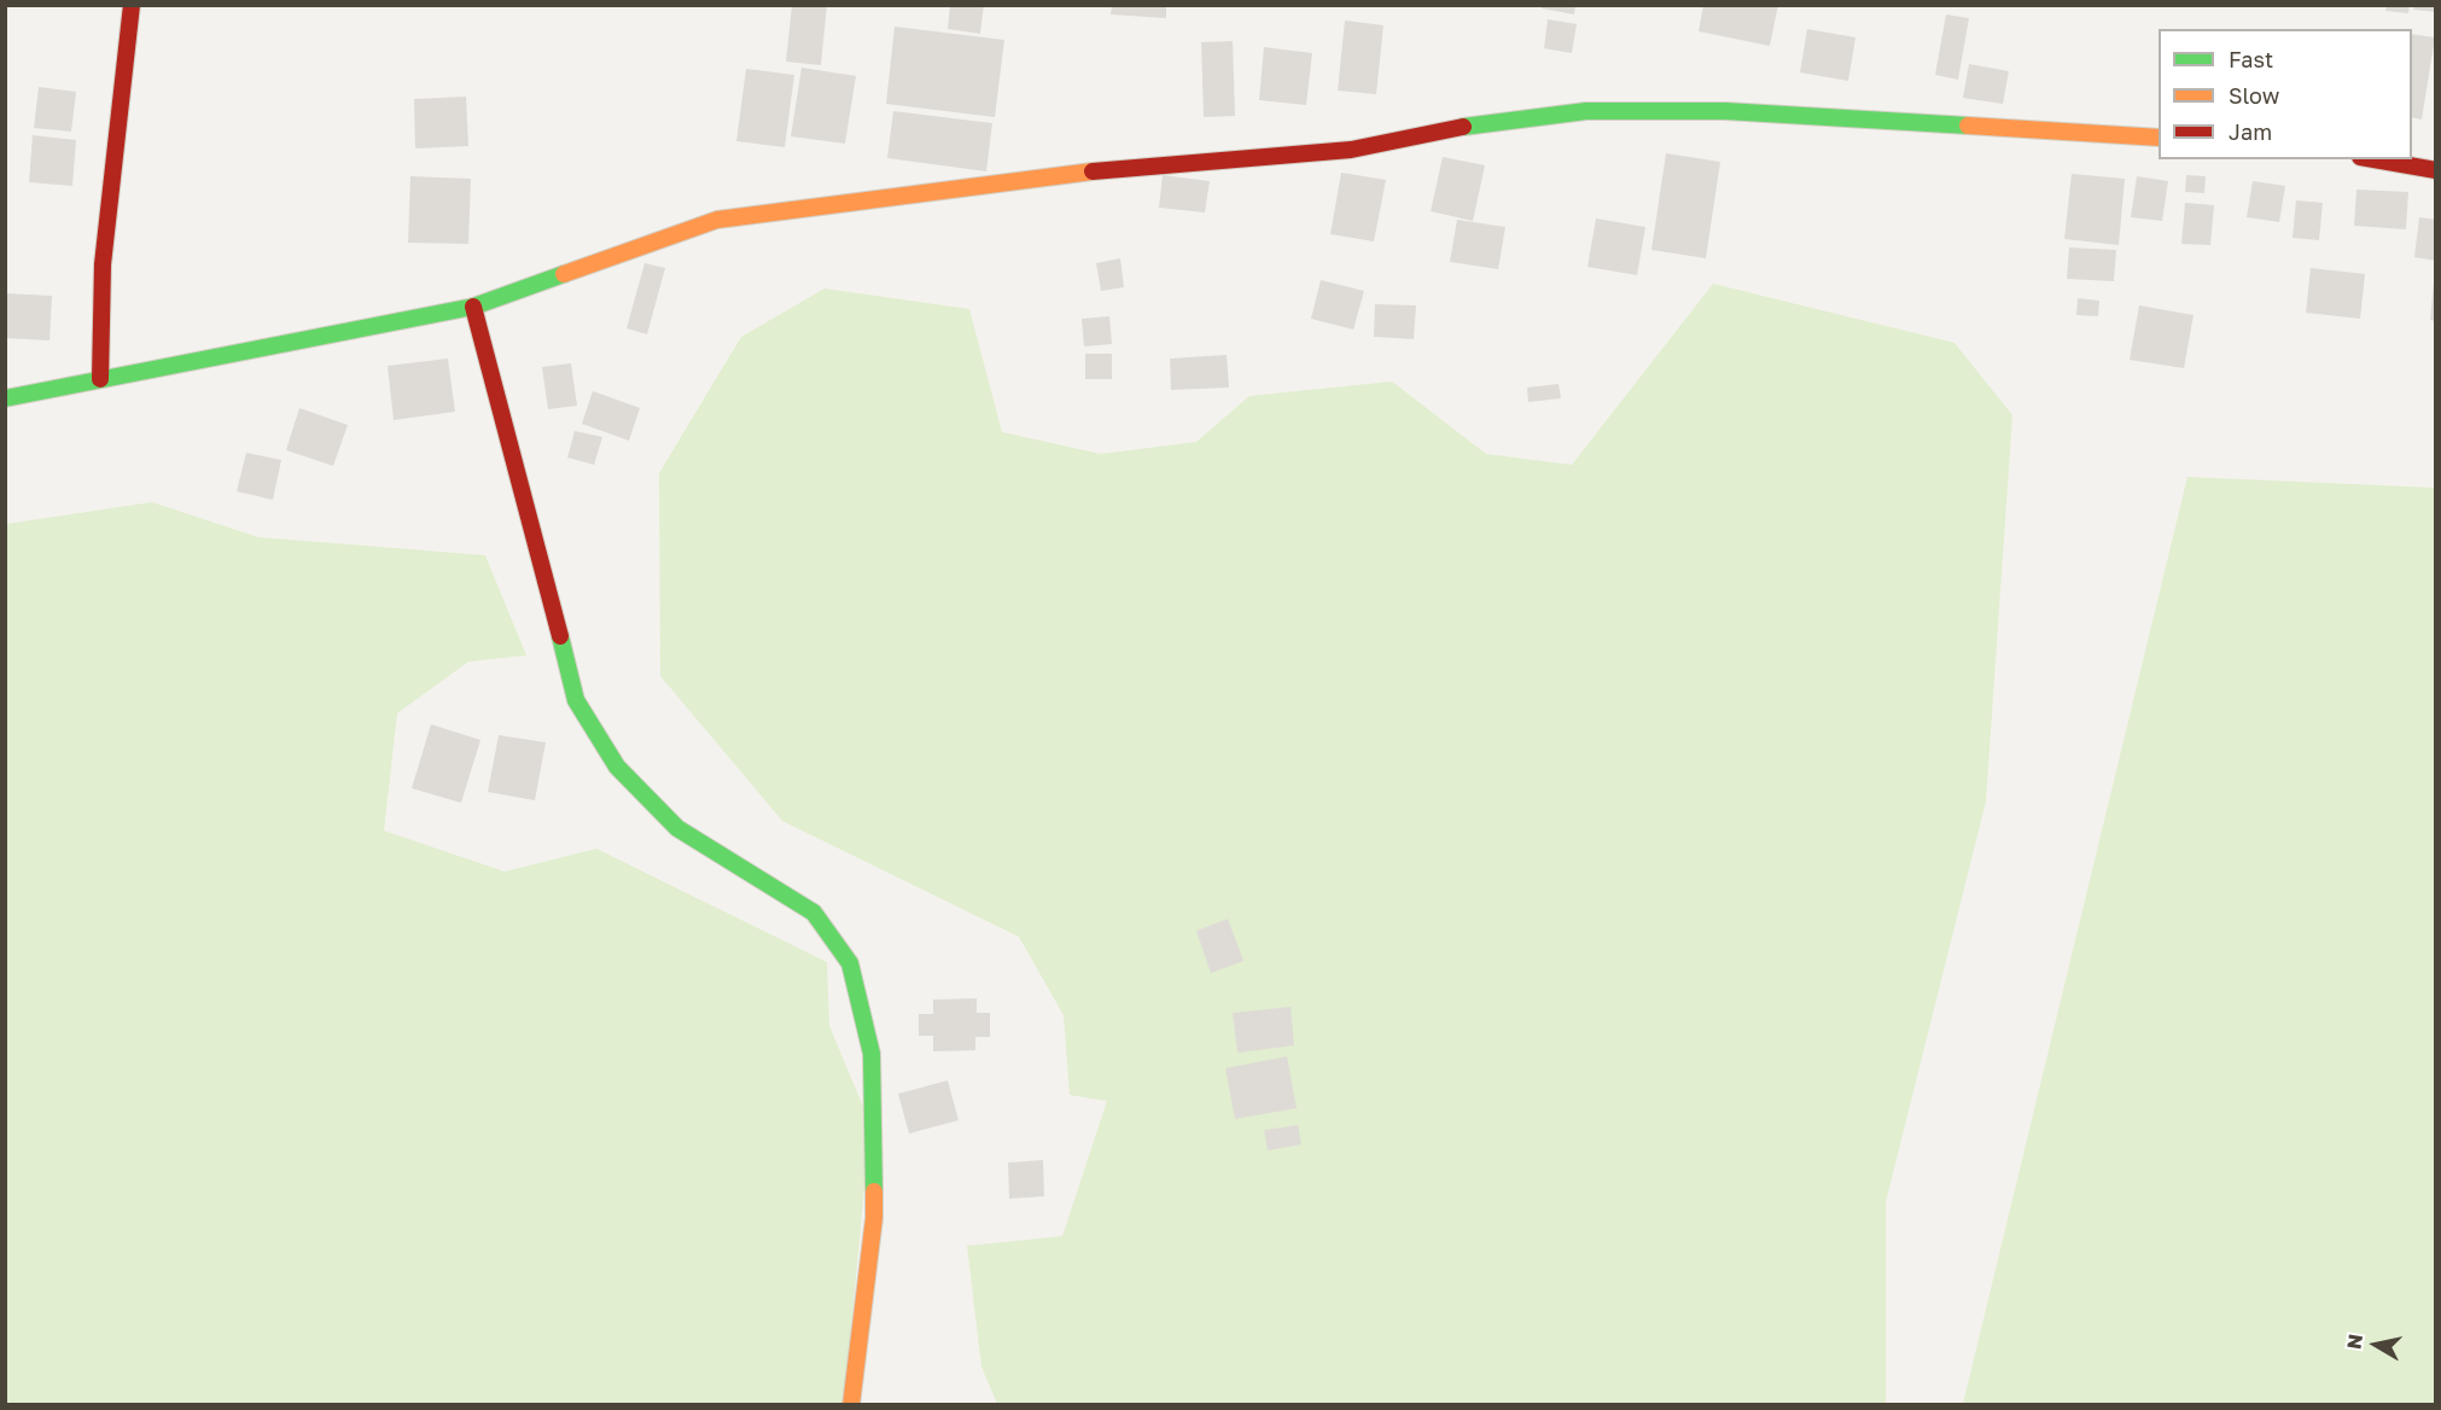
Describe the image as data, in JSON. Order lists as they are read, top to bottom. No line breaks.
{"legend":["Fast","Slow","Jam"],"north":"left"}
